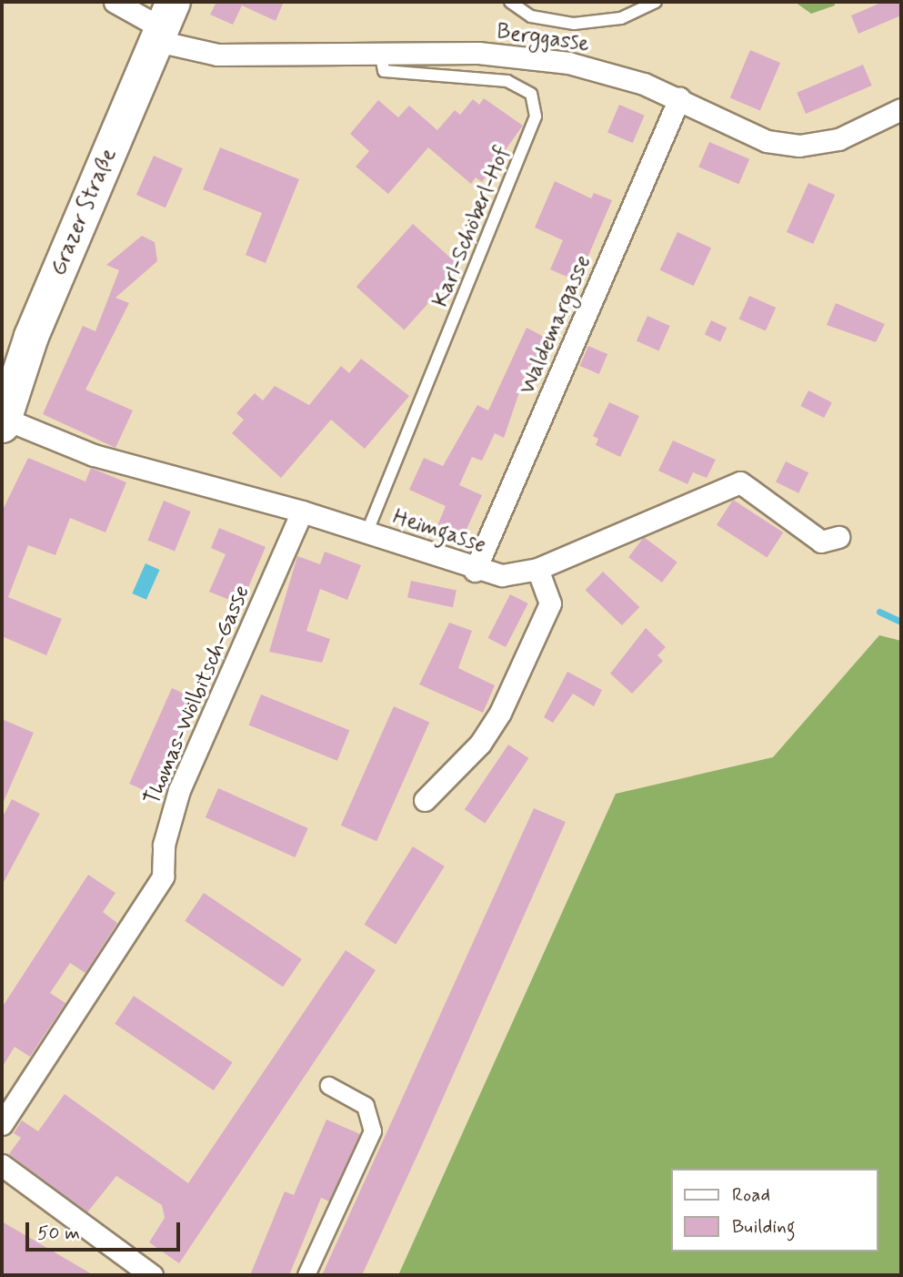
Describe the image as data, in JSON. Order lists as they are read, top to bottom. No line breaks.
{"streets":{"main road":["Grazer Straße"],"street":["Berggasse","Waldemargasse","Heimgasse","Thomas-Wölbitsch-Gasse"],"lane":["Karl-Schöberl-Hof"]},"crossings":[["Berggasse","Grazer Straße"],["Berggasse","Karl-Schöberl-Hof"],["Berggasse","Waldemargasse"],["Grazer Straße","Heimgasse"],["Karl-Schöberl-Hof","Heimgasse"],["Waldemargasse","Heimgasse"],["Heimgasse","Thomas-Wölbitsch-Gasse"]],"legend":["Road","Building"],"scale_bar":"50 m"}
